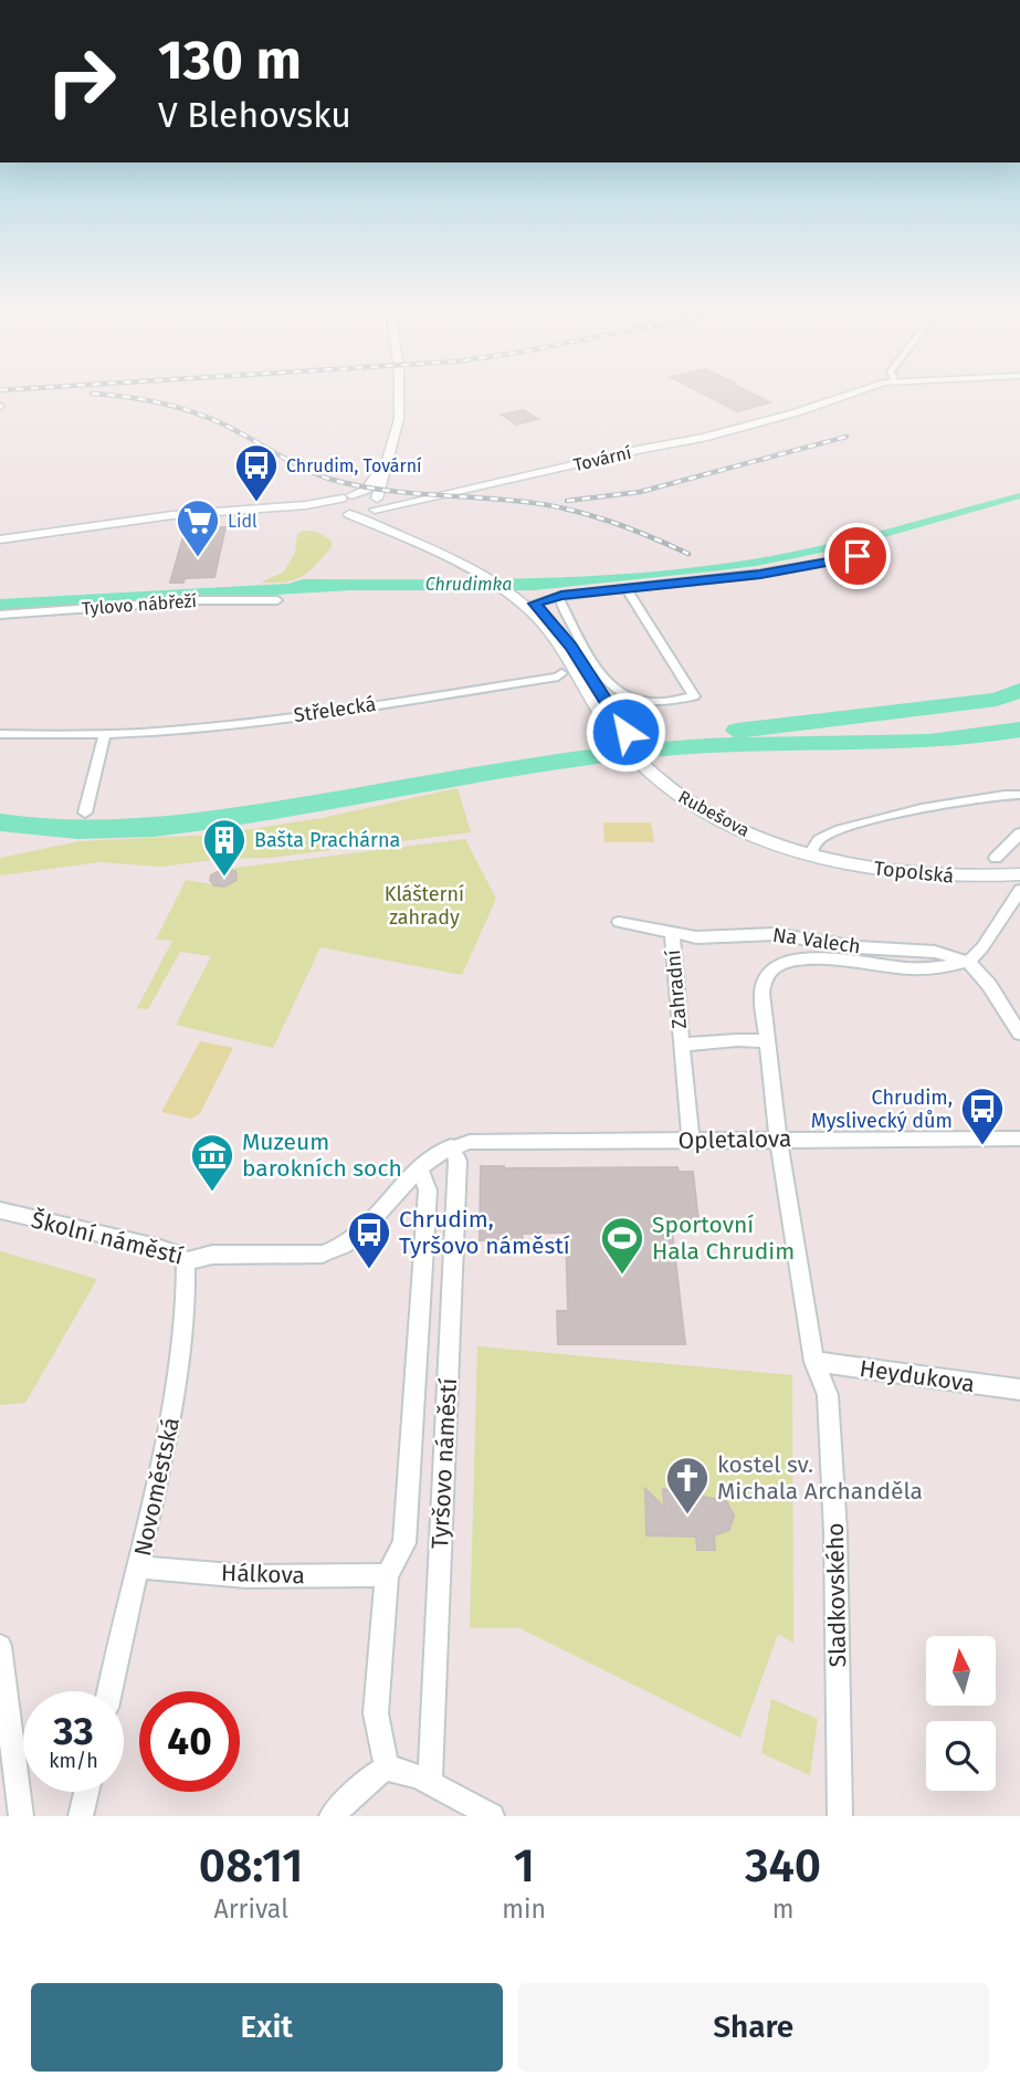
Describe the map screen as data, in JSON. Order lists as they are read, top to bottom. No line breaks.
{"streets":{"street":["Tovární","Tylovo nábřeží","Střelecká","Rubešova","Topolská","Na Valech","Zahradní","Opletalova","Školní náměstí","Heydukova","Tyršovo náměstí","Novoměstská","Hálkova","Sladkovského"]},"crossings":[["Tovární","Rubešova"],["Střelecká","Rubešova"],["Rubešova","Topolská"],["Na Valech","Zahradní"],["Na Valech","Sladkovského"],["Zahradní","Opletalova"],["Zahradní","Sladkovského"],["Opletalova","Školní náměstí"],["Opletalova","Tyršovo náměstí"],["Opletalova","Sladkovského"],["Školní náměstí","Tyršovo náměstí"],["Školní náměstí","Novoměstská"],["Heydukova","Sladkovského"],["Tyršovo náměstí","Hálkova"],["Novoměstská","Hálkova"]],"water":["Chrudimka"],"parks":["Klášterní zahrady"],"places":{"bus stop":["Chrudim, Tovární","Chrudim, Myslivecký dům","Chrudim, Tyršovo náměstí"],"supermarket":["Lidl"],"building":["Bašta Prachárna"],"museum":["Muzeum barokních soch"],"sports":["Sportovní Hala Chrudim"],"church":["kostel sv. Michala Archanděla"]},"north":"top","page":{"turn":["130 m","V Blehovsku"],"speed":"33 km/h","limit":"40","eta":["08:11","Arrival","1","min","340","m"],"buttons":["Exit","Share"]}}
